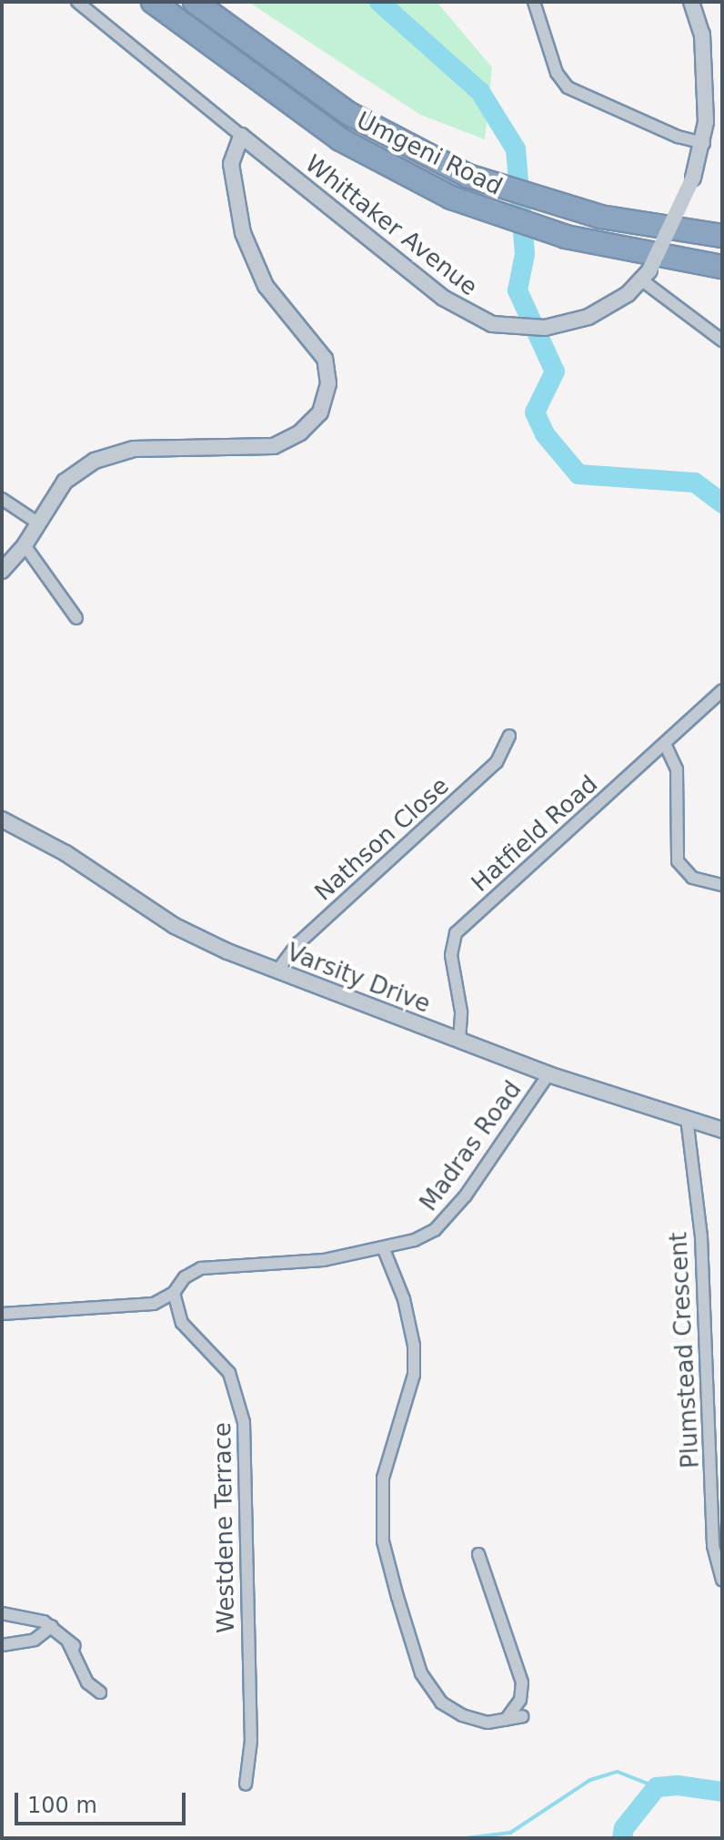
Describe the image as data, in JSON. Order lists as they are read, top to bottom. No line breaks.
{"streets":{"highway":["Umgeni Road"],"street":["Whittaker Avenue","Hatfield Road","Nathson Close","Varsity Drive","Madras Road","Plumstead Crescent","Westdene Terrace"]},"crossings":[["Hatfield Road","Varsity Drive"],["Nathson Close","Varsity Drive"],["Varsity Drive","Madras Road"],["Varsity Drive","Plumstead Crescent"],["Madras Road","Westdene Terrace"]],"scale_bar":"100 m"}
